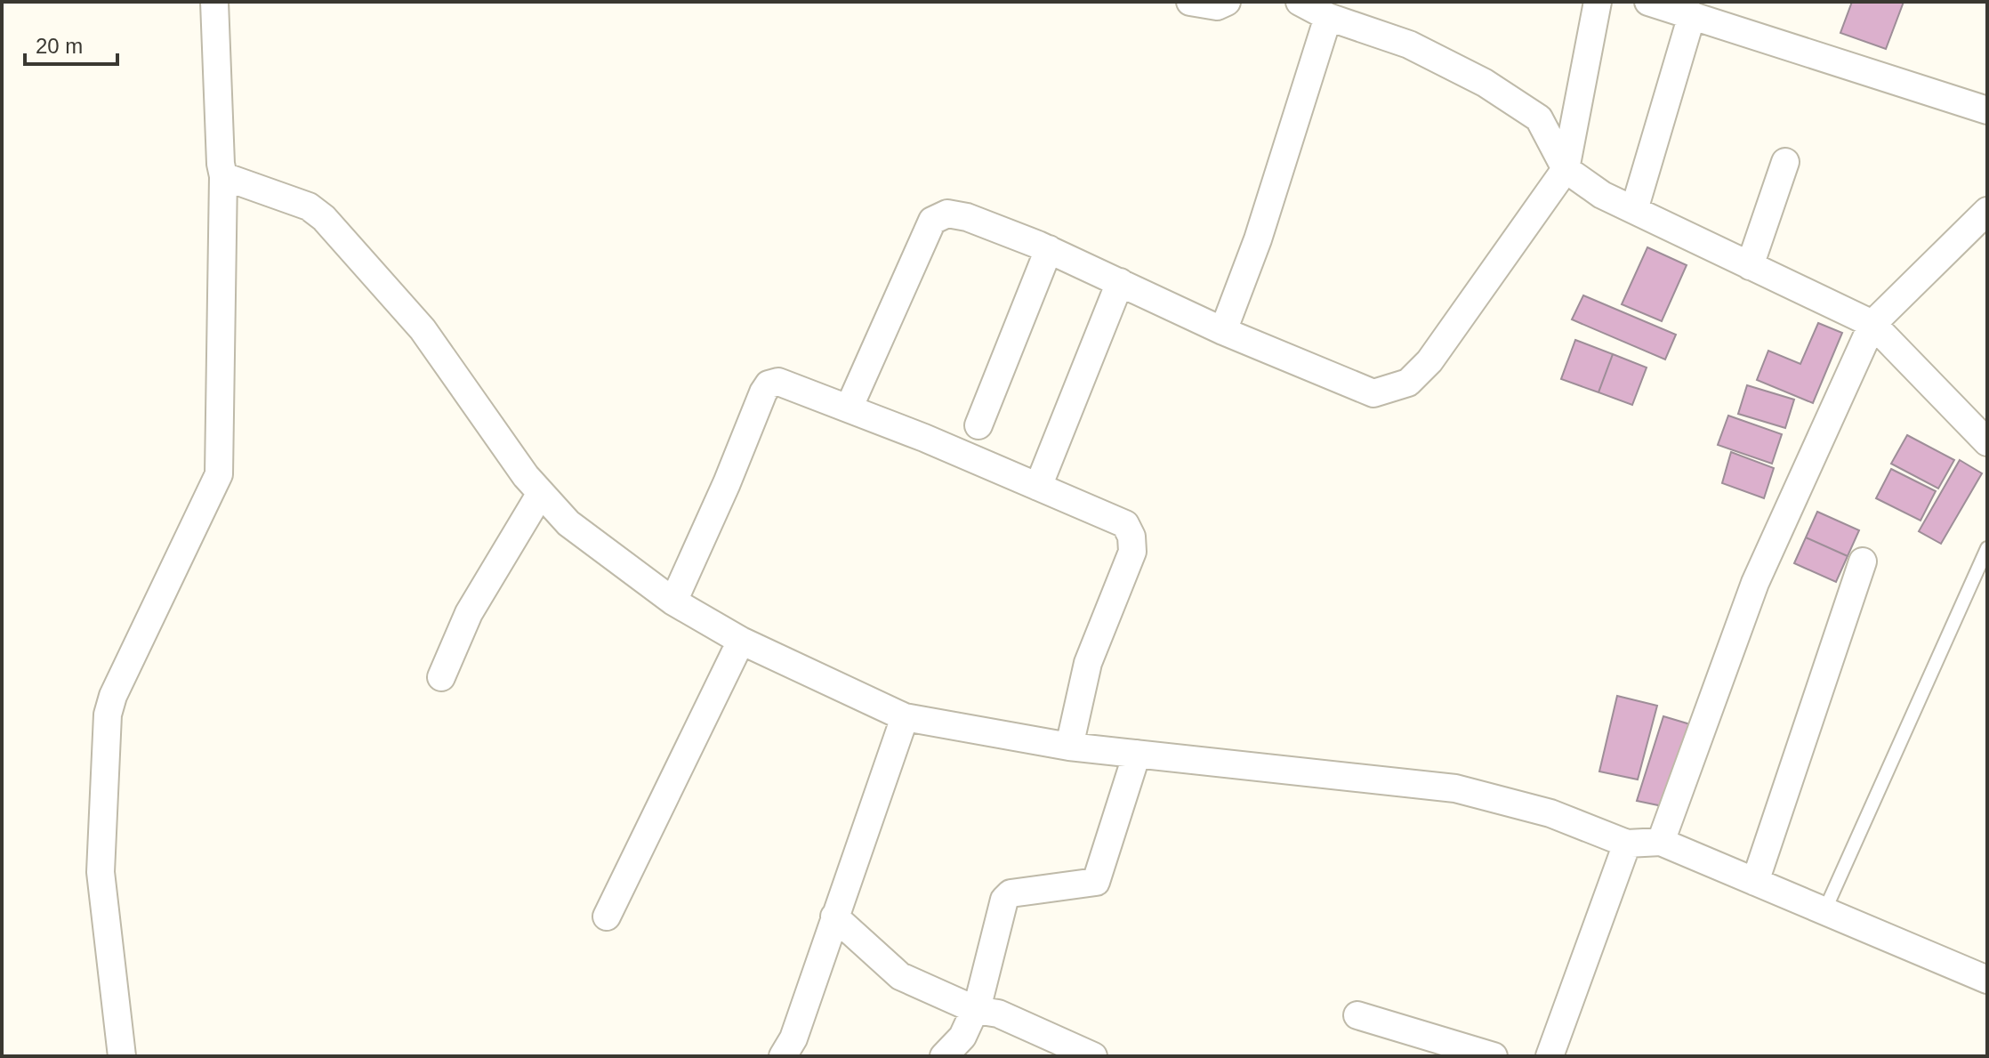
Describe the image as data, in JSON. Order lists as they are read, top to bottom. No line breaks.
{"scale_bar":"20 m"}
